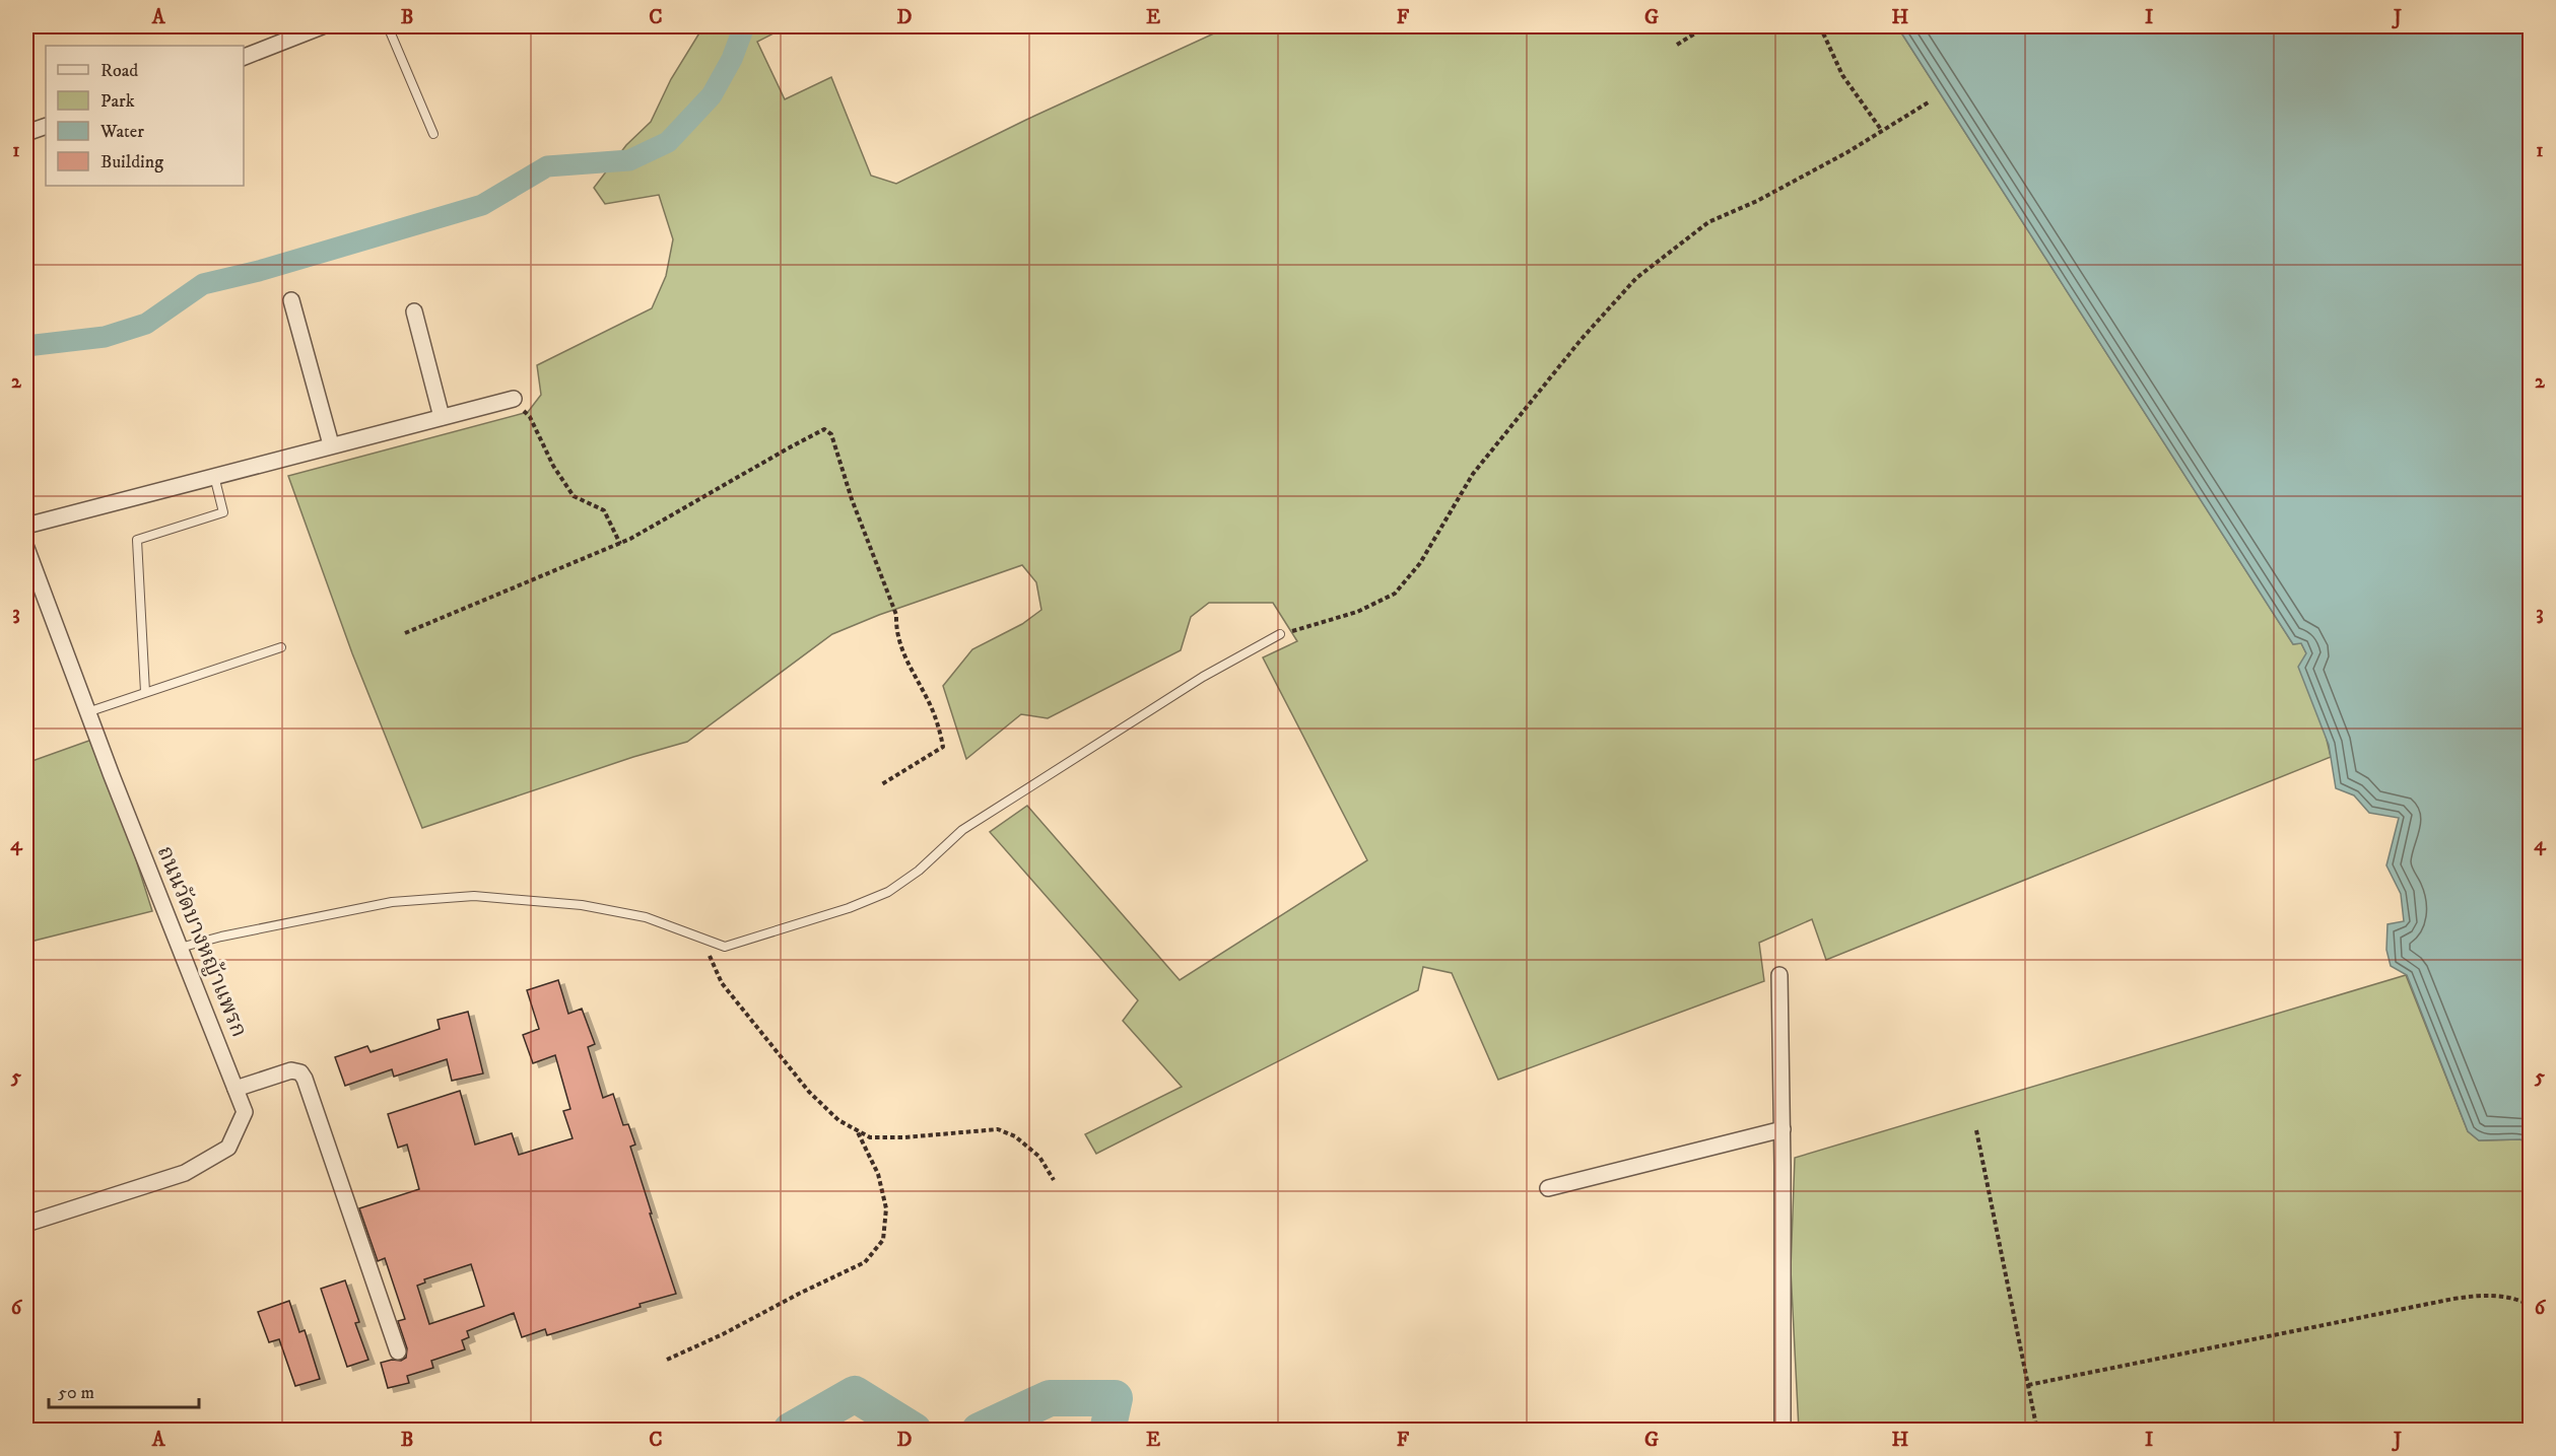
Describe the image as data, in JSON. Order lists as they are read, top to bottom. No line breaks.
{"streets":{"street":["ถนนวัดบางหญ้าแพรก"]},"legend":["Road","Park","Water","Building"],"scale_bar":"50 m","grid":{"columns":["A","B","C","D","E","F","G","H","I","J"],"rows":["1","2","3","4","5","6"]}}
